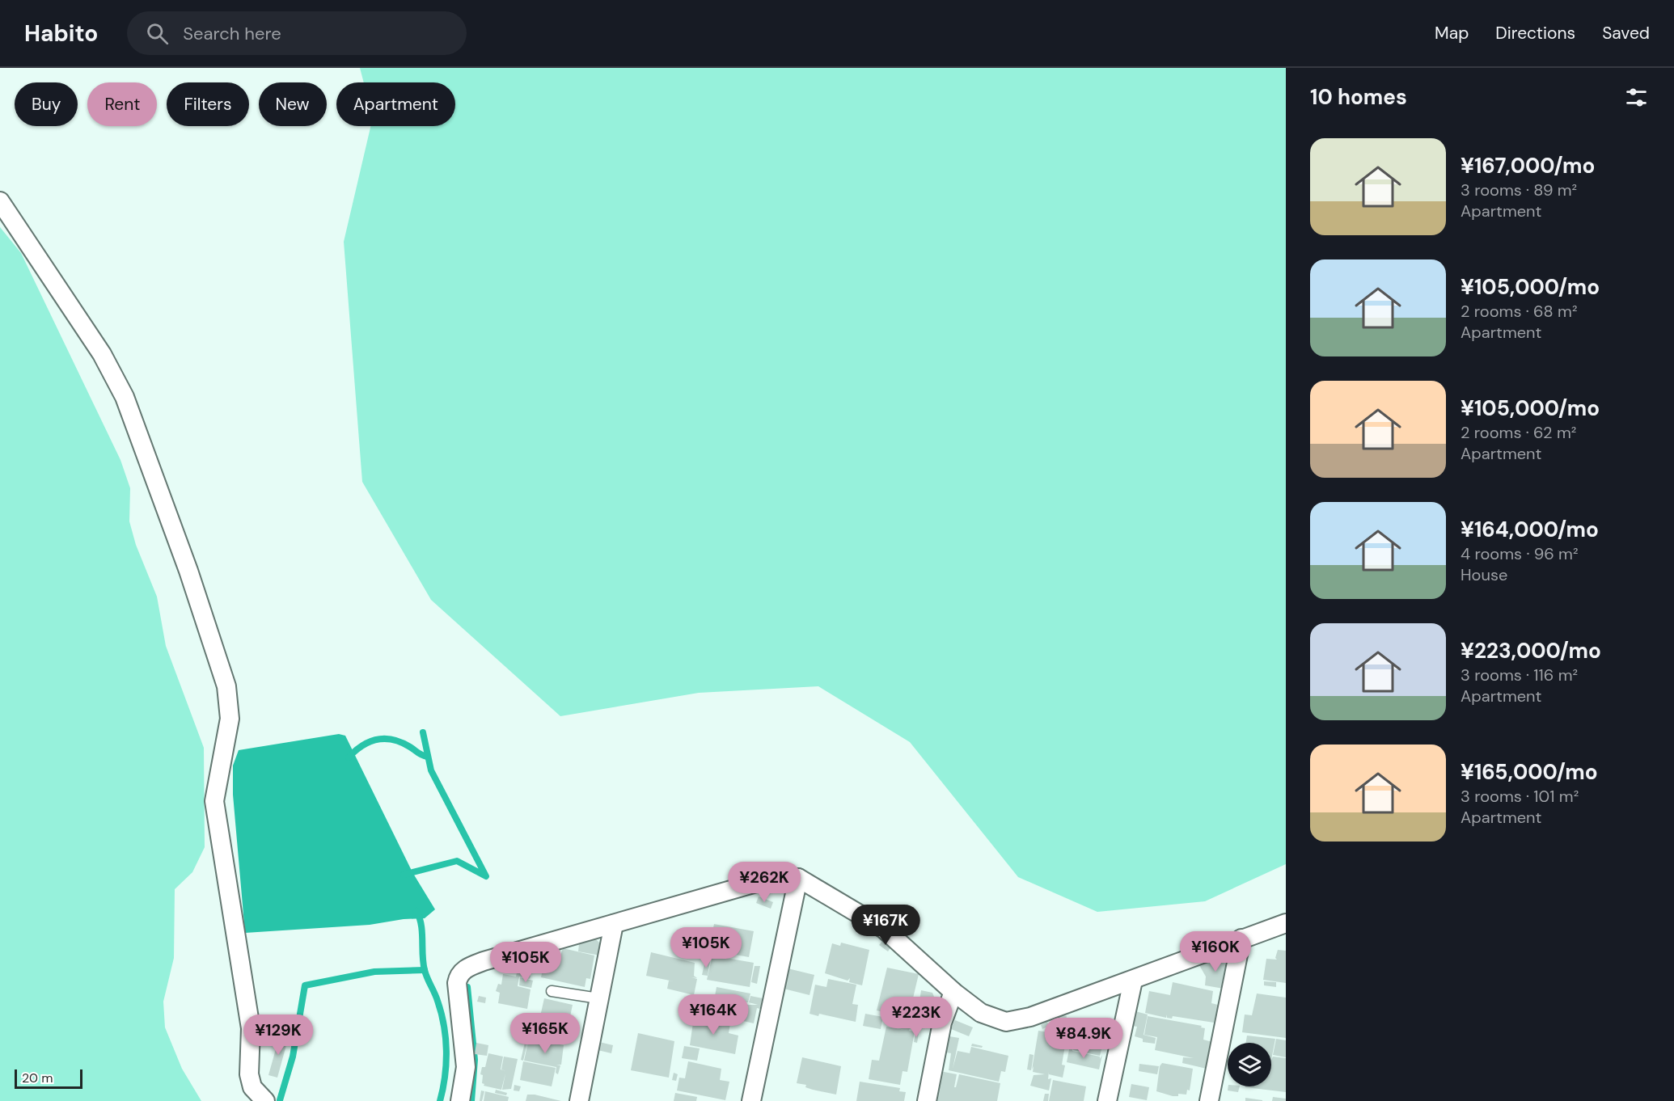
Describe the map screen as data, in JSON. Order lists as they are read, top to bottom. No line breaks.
{"scale_bar":"20 m","page":{"header":"Habito","search":"Search here","nav":["Map","Directions","Saved"],"heading":"10 homes","chip":["Buy","Rent","Filters","New","Apartment"],"list":[{"name":"¥167,000/mo","note":"3 rooms · 89 m² · Apartment"},{"name":"¥105,000/mo","note":"2 rooms · 68 m² · Apartment"},{"name":"¥105,000/mo","note":"2 rooms · 62 m² · Apartment"},{"name":"¥164,000/mo","note":"4 rooms · 96 m² · House"},{"name":"¥223,000/mo","note":"3 rooms · 116 m² · Apartment"},{"name":"¥165,000/mo","note":"3 rooms · 101 m² · Apartment"}],"price":["¥262K","¥167K","¥105K","¥160K","¥105K","¥164K","¥223K","¥165K","¥129K","¥84.9K"],"scale":"20 m"}}
